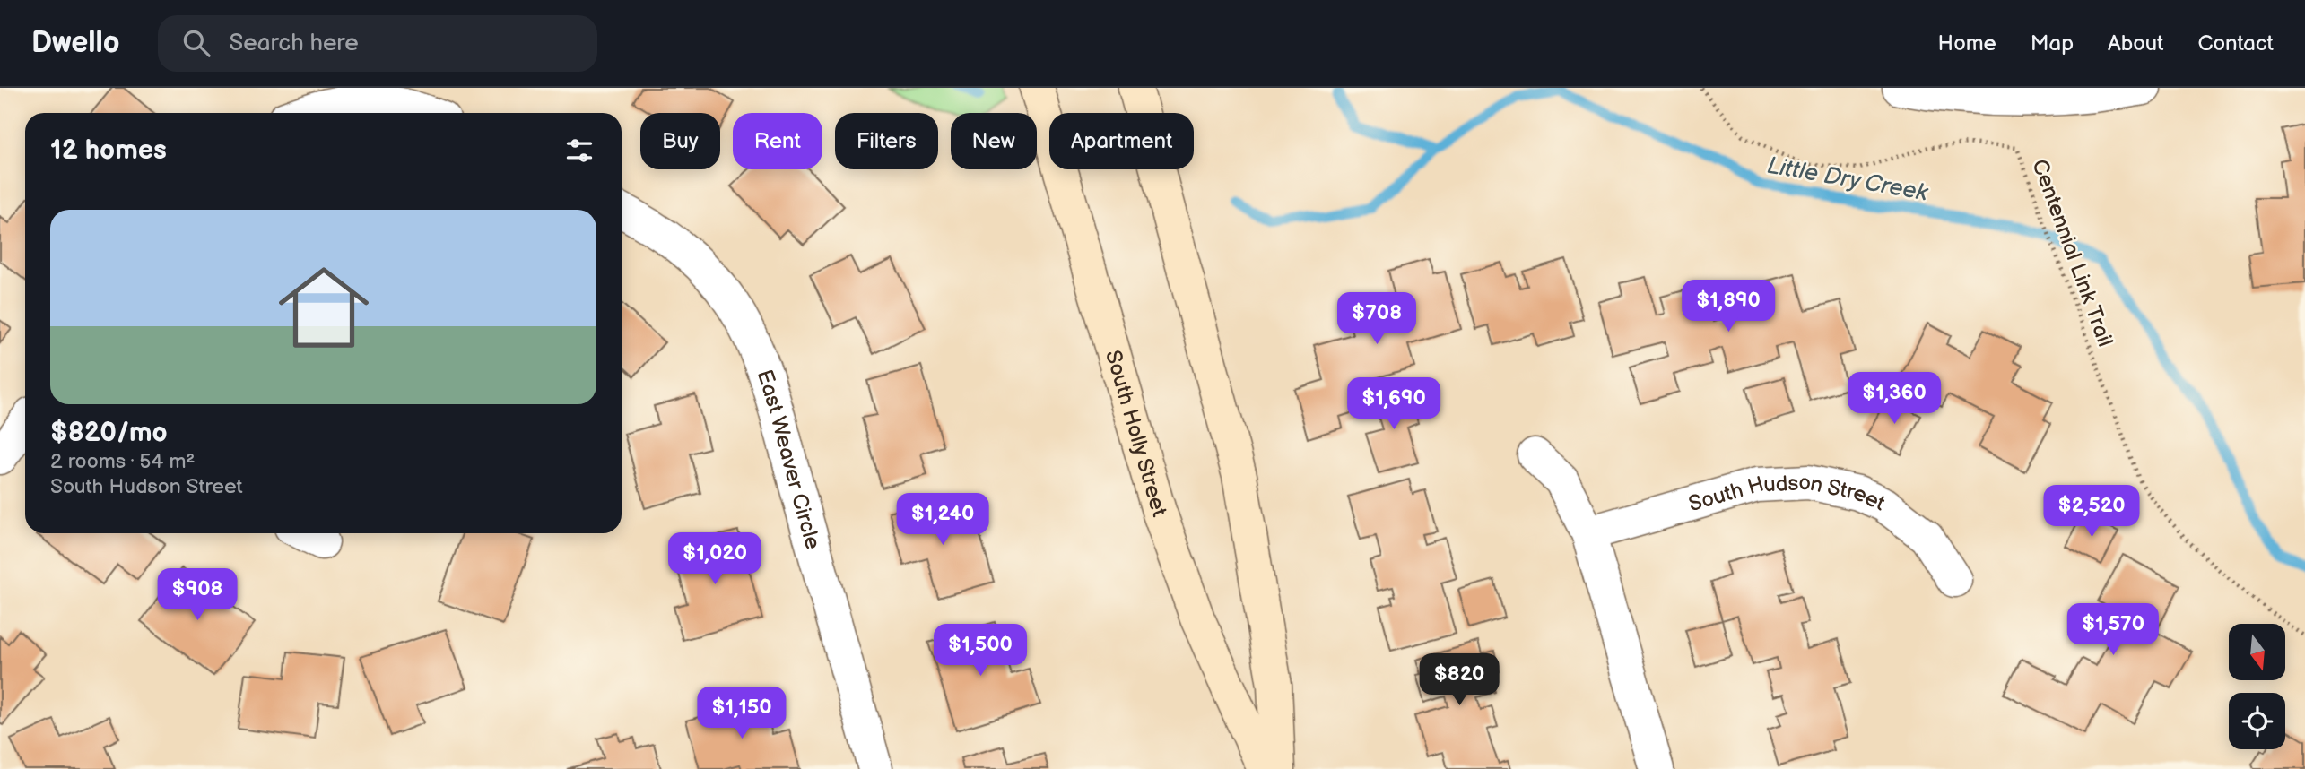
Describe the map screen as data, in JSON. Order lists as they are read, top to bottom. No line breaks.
{"streets":{"main road":["South Holly Street"],"street":["East Weaver Circle","South Hudson Street"],"path":["Centennial Link Trail"]},"water":["Little Dry Creek"],"north":"bottom","page":{"header":"Dwello","search":"Search here","nav":["Home","Map","About","Contact"],"chip":["Buy","Rent","Filters","New","Apartment"],"heading":"12 homes","list":[{"name":"$820/mo","note":"2 rooms · 54 m² · South Hudson Street"}],"price":["$1,890","$708","$1,360","$1,690","$2,520","$1,240","$1,020","$908","$1,570","$1,500","$820","$1,150"]}}
